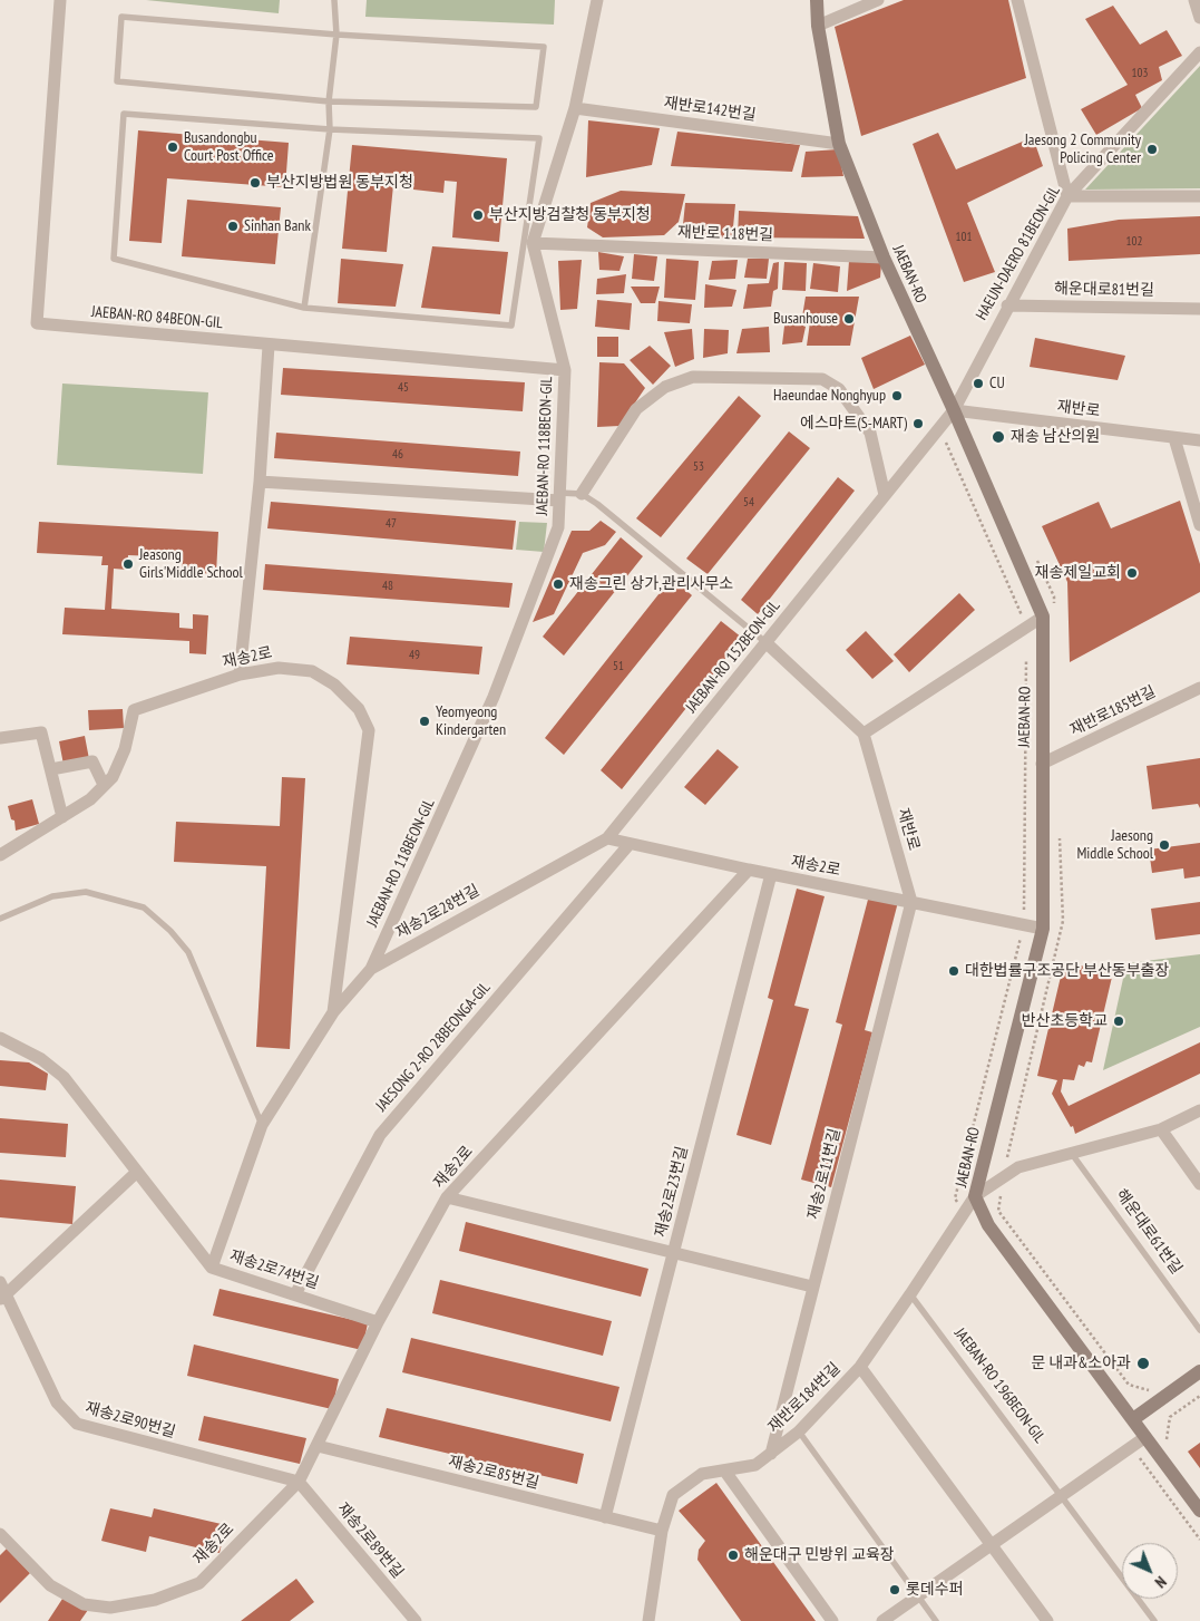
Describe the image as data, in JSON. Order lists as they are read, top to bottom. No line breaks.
{"streets":{"main road":["JAEBAN-RO"],"street":["재반로142번길","재반로 118번길","HAEUN-DAERO 81BEON-GIL","해운대로81번길","JAEBAN-RO 84BEON-GIL","재반로","JAEBAN-RO 118BEON-GIL","JAEBAN-RO 152BEON-GIL","재송2로","재반로185번길","재송2로28번길","JAESONG 2-RO 28BEONGA-GIL","재송2로11번길","재송2로23번길","재송2로74번길","재반로184번길","재송2로90번길","재송2로85번길","재송2로89번길"],"lane":["해운대로61번길","JAEBAN-RO 196BEON-GIL"]},"crossings":[["재반로142번길","JAEBAN-RO"],["재반로 118번길","JAEBAN-RO"],["재반로 118번길","JAEBAN-RO 118BEON-GIL"],["HAEUN-DAERO 81BEON-GIL","JAEBAN-RO"],["HAEUN-DAERO 81BEON-GIL","해운대로81번길"],["HAEUN-DAERO 81BEON-GIL","재반로"],["HAEUN-DAERO 81BEON-GIL","JAEBAN-RO 152BEON-GIL"],["JAEBAN-RO","재반로"],["JAEBAN-RO","JAEBAN-RO 152BEON-GIL"],["JAEBAN-RO","재송2로"],["JAEBAN-RO","재반로185번길"],["JAEBAN-RO","재반로184번길"],["재반로","JAEBAN-RO 152BEON-GIL"],["재반로","재송2로"],["재반로","재송2로11번길"],["JAEBAN-RO 118BEON-GIL","재송2로28번길"],["JAEBAN-RO 152BEON-GIL","재송2로28번길"],["재송2로","재송2로28번길"],["재송2로","재송2로11번길"],["재송2로","재송2로23번길"],["재송2로","재송2로74번길"],["재송2로","재송2로90번길"],["재송2로","재송2로85번길"],["재송2로","재송2로89번길"],["재송2로28번길","재송2로74번길"],["JAESONG 2-RO 28BEONGA-GIL","재송2로74번길"],["재송2로11번길","재반로184번길"],["재송2로23번길","재송2로85번길"],["JAEBAN-RO 196BEON-GIL","재반로184번길"],["재반로184번길","재송2로85번길"],["재송2로90번길","재송2로89번길"]],"places":["Busandongbu Court Post Office","Jaesong 2 Community Policing Center","부산지방법원 동부지청","부산지방검찰청 동부지청","Sinhan Bank","Busanhouse","CU","Haeundae Nonghyup","에스마트(S-MART)","재송 남산의원","Jeasong Girls'Middle School","재송제일교회","재송그린 상가,관리사무소","Yeomyeong Kindergarten","Jaesong Middle School","대한법률구조공단 부산동부출장","반산초등학교","문 내과&소아과","해운대구 민방위 교육장","롯데수퍼"],"house_numbers":["103","101","102","45","46","53","54","47","48","49","51"],"north":"bottom right"}
